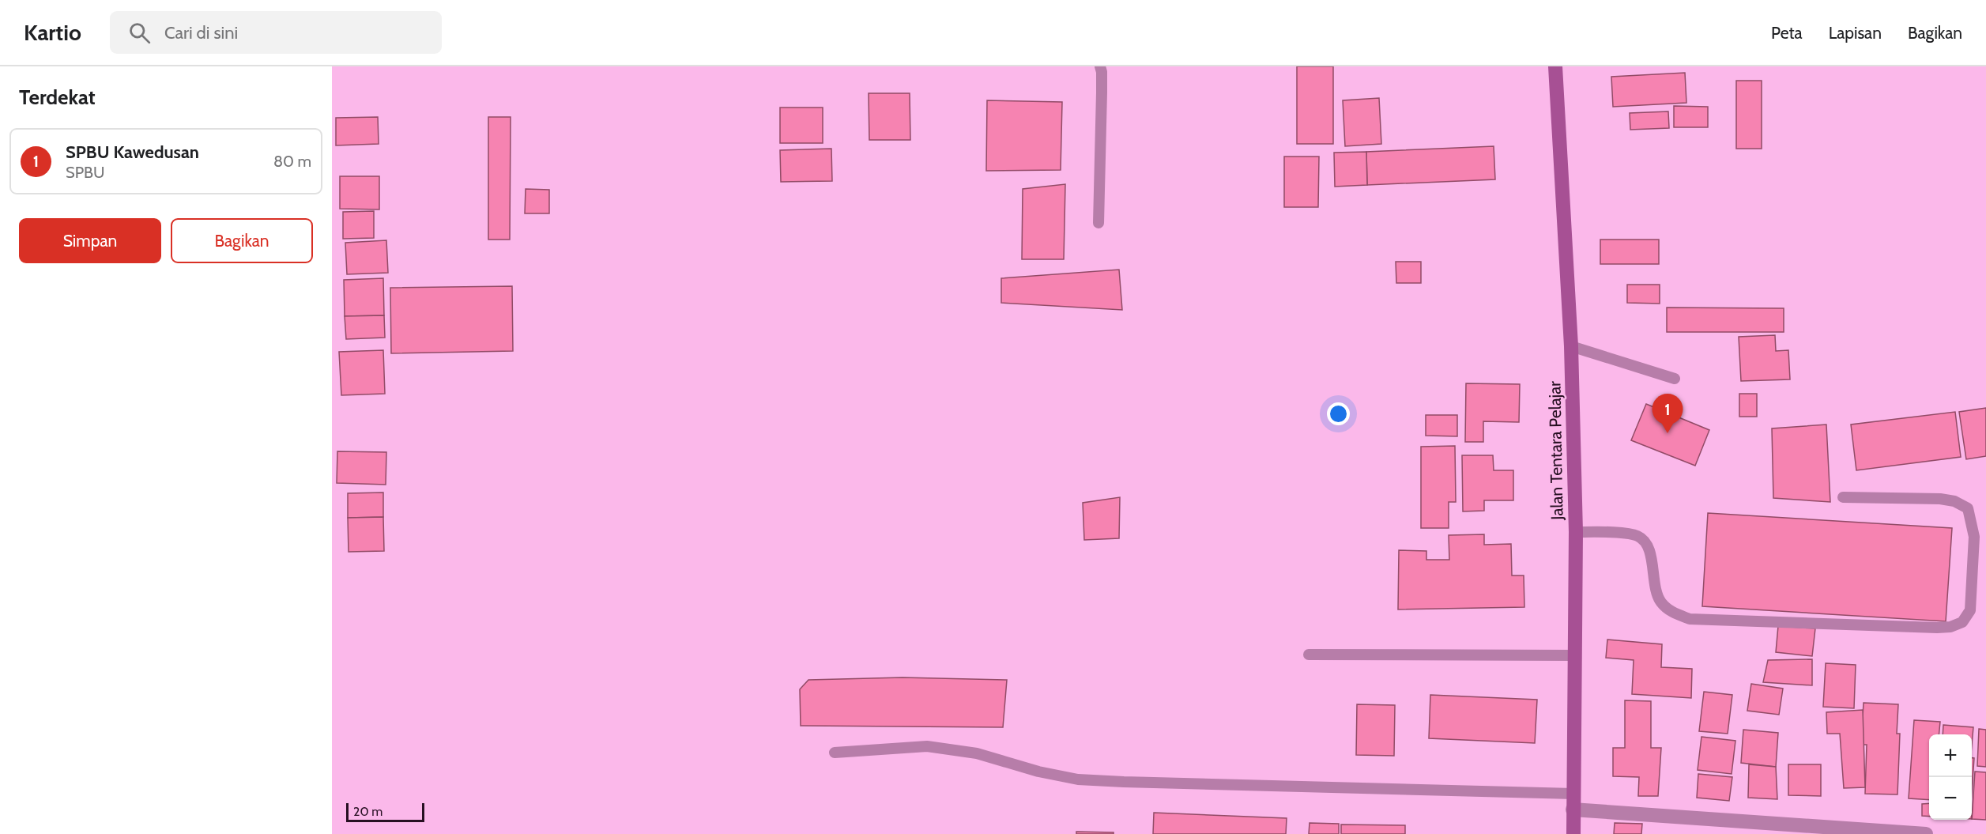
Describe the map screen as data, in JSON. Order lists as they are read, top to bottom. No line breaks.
{"streets":{"main road":["Jalan Tentara Pelajar"]},"scale_bar":"20 m","page":{"header":"Kartio","search":"Cari di sini","nav":["Peta","Lapisan","Bagikan"],"heading":"Terdekat","list":[{"mark":"1","name":"SPBU Kawedusan","note":"SPBU","value":"80 m"}],"buttons":["Simpan","Bagikan"],"pins":"1","map_buttons":["+","−"],"scale":"20 m"}}
